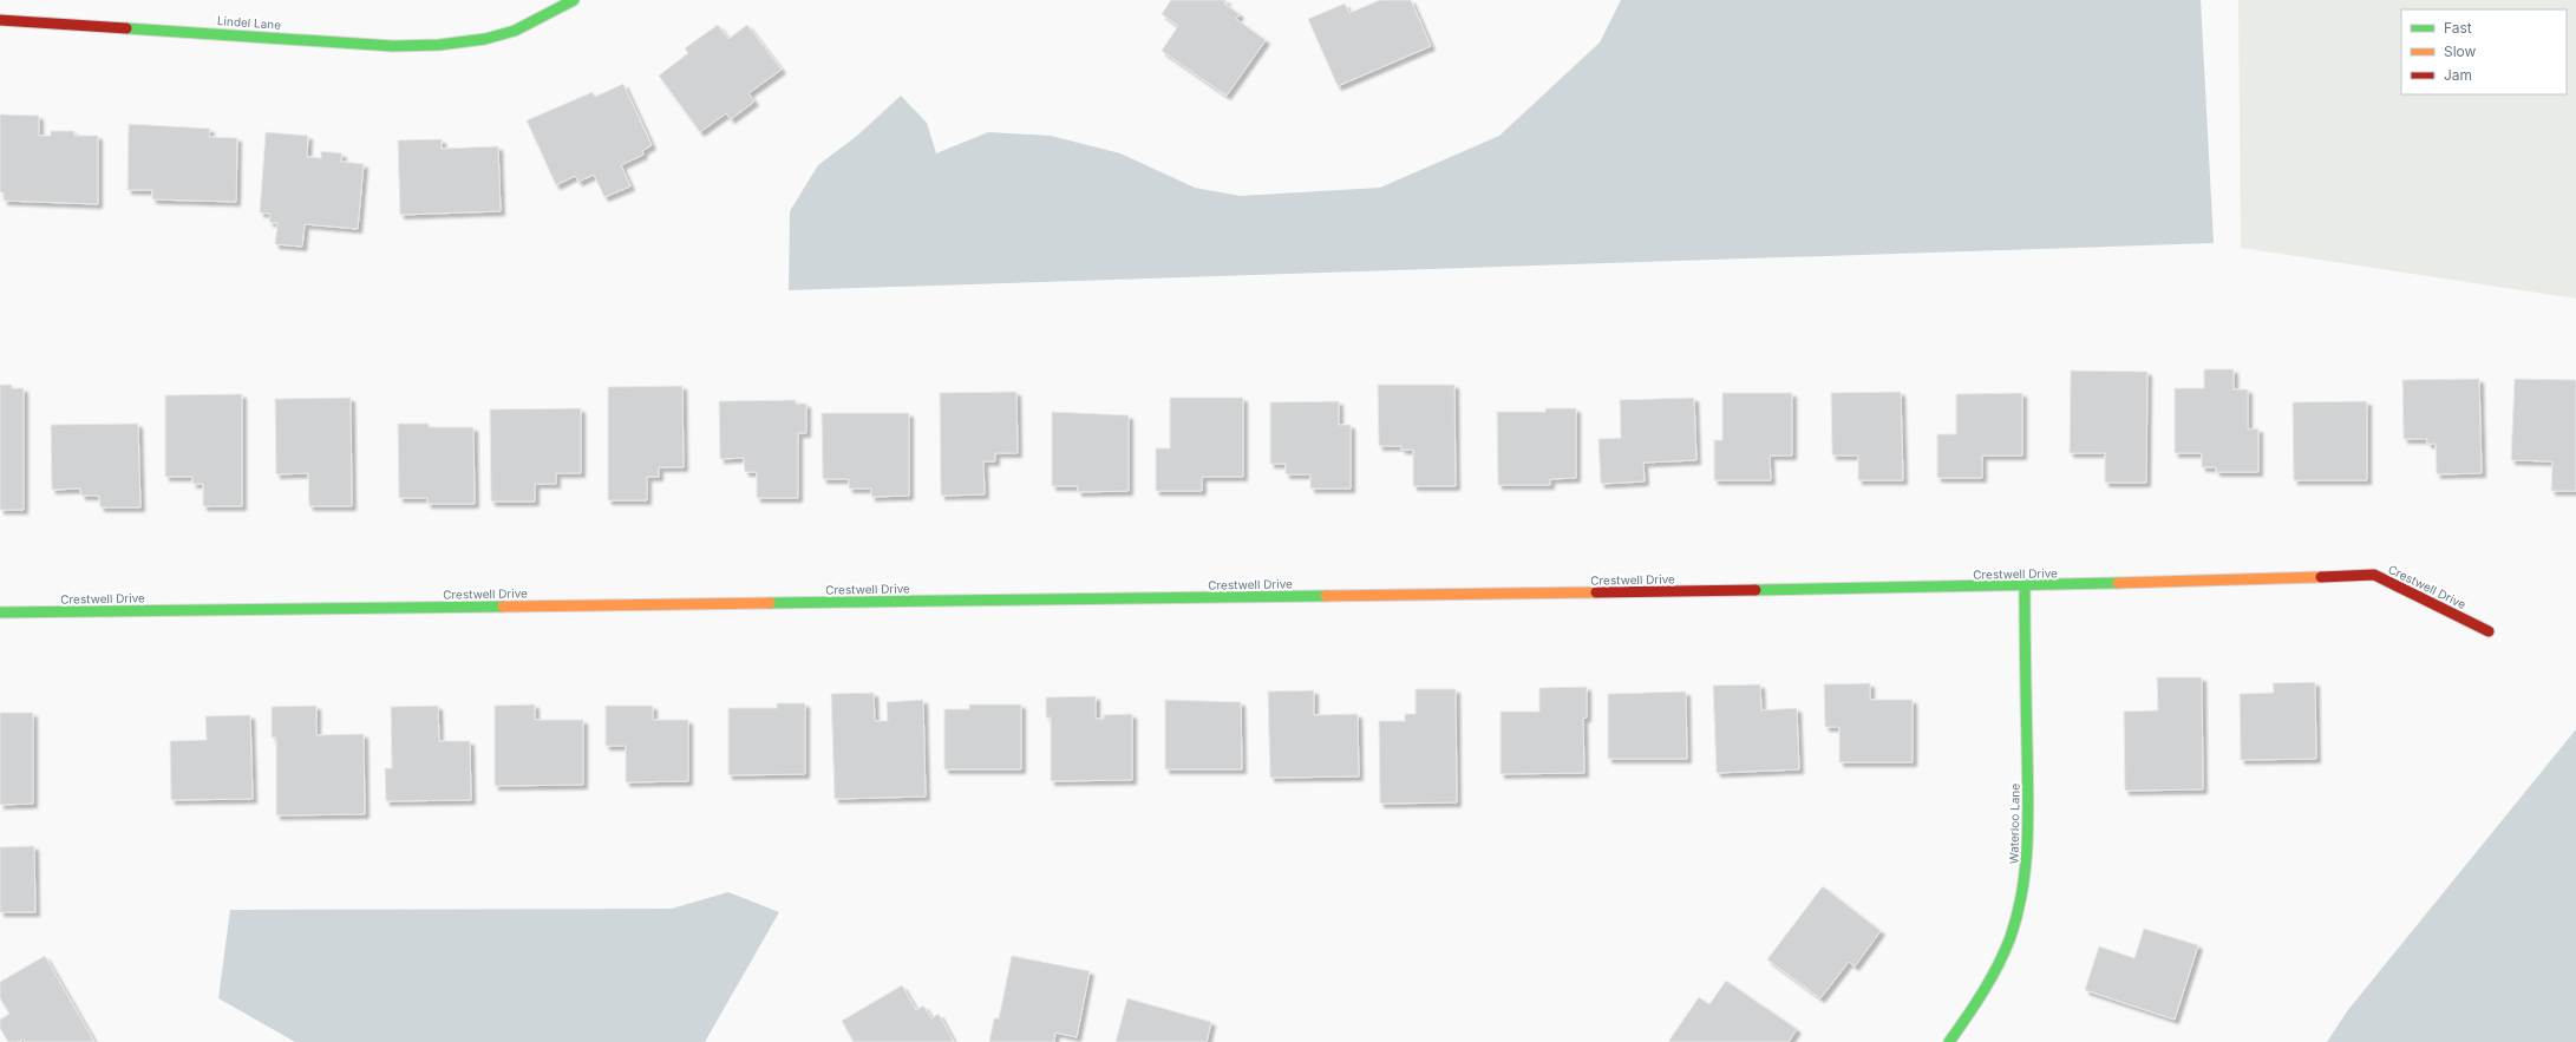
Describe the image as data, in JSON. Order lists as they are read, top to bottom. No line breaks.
{"streets":{"street":["Lindel Lane","Crestwell Drive","Waterloo Lane"]},"crossings":[["Crestwell Drive","Waterloo Lane"]],"legend":["Fast","Slow","Jam"]}
